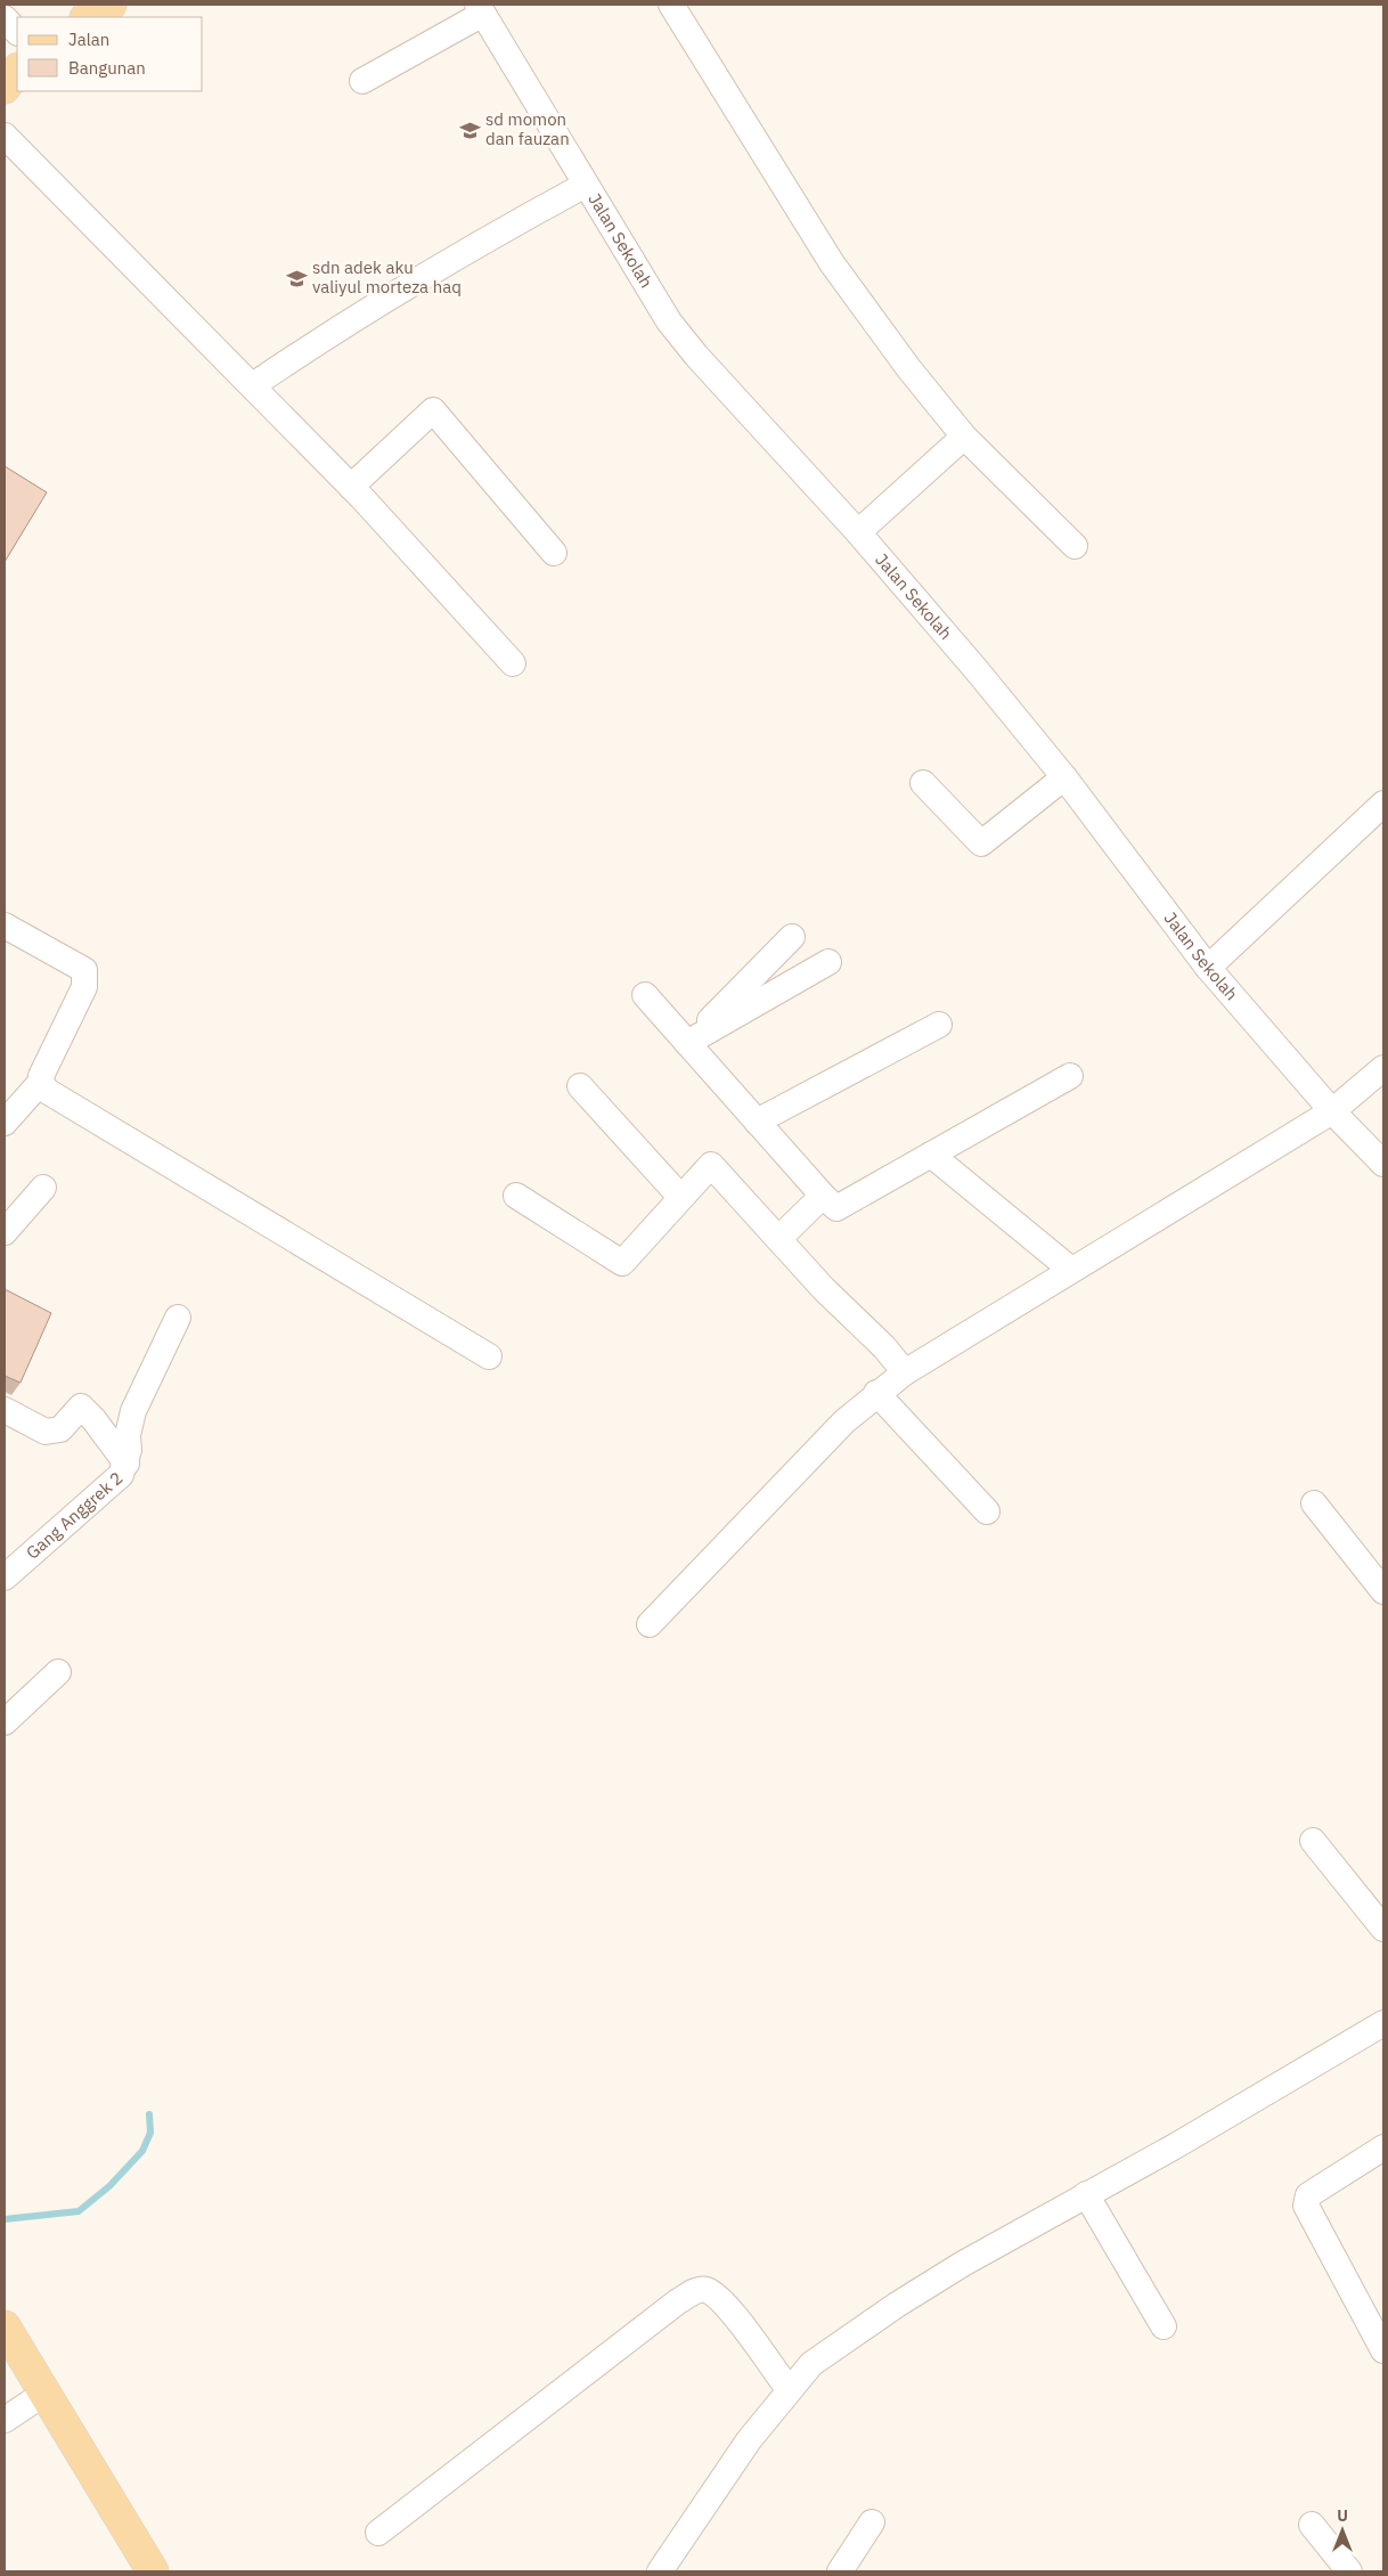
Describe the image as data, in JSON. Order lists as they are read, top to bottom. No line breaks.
{"streets":{"street":["Jalan Sekolah","Gang Anggrek 2"]},"places":{"school or university":["sd momon dan fauzan","sdn adek aku valiyul morteza haq"]},"legend":["Jalan","Bangunan"],"north":"top"}
